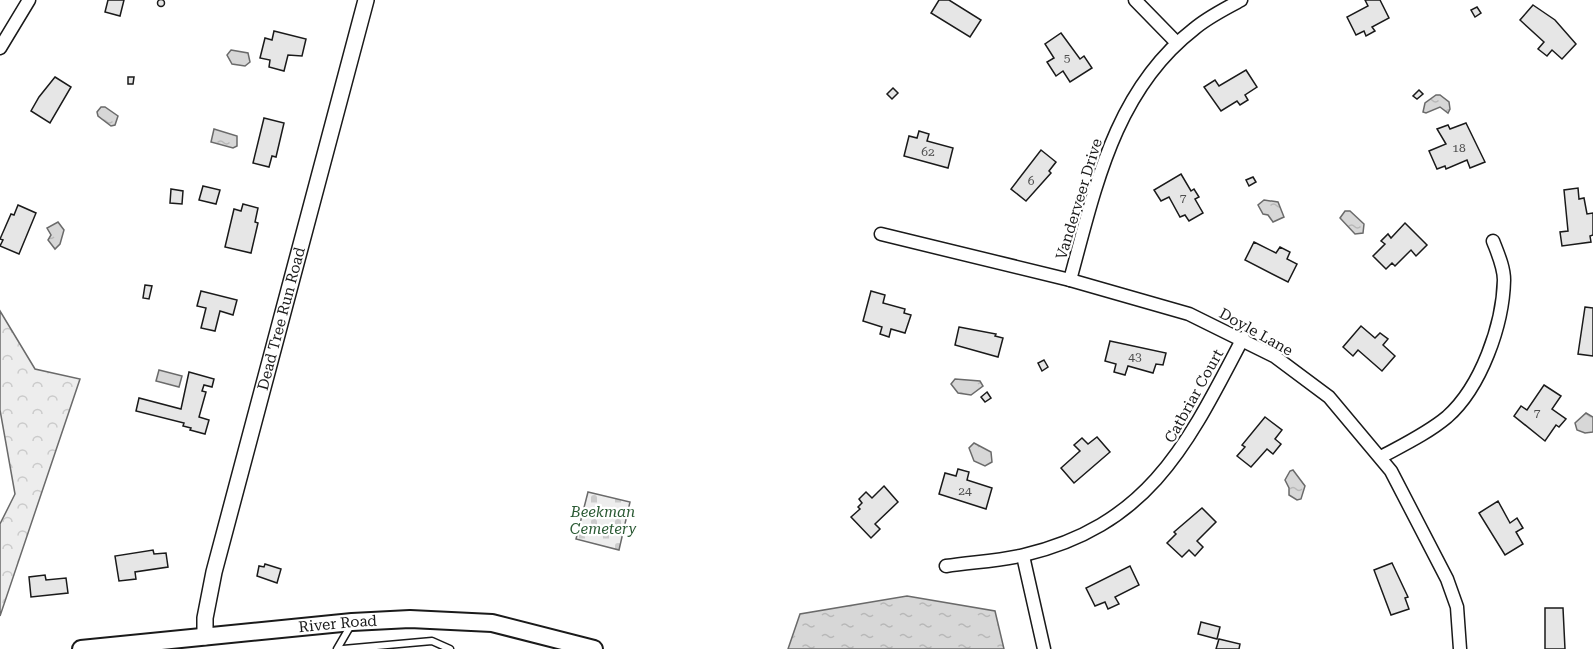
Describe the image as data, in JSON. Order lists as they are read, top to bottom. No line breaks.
{"streets":{"main road":["River Road"],"street":["Vanderveer Drive","Dead Tree Run Road","Doyle Lane","Catbriar Court"]},"crossings":[["Vanderveer Drive","Doyle Lane"],["Dead Tree Run Road","River Road"],["Doyle Lane","Catbriar Court"]],"parks":["Beekman Cemetery"],"house_numbers":["5","18","62","6","7","43","7","24"]}
